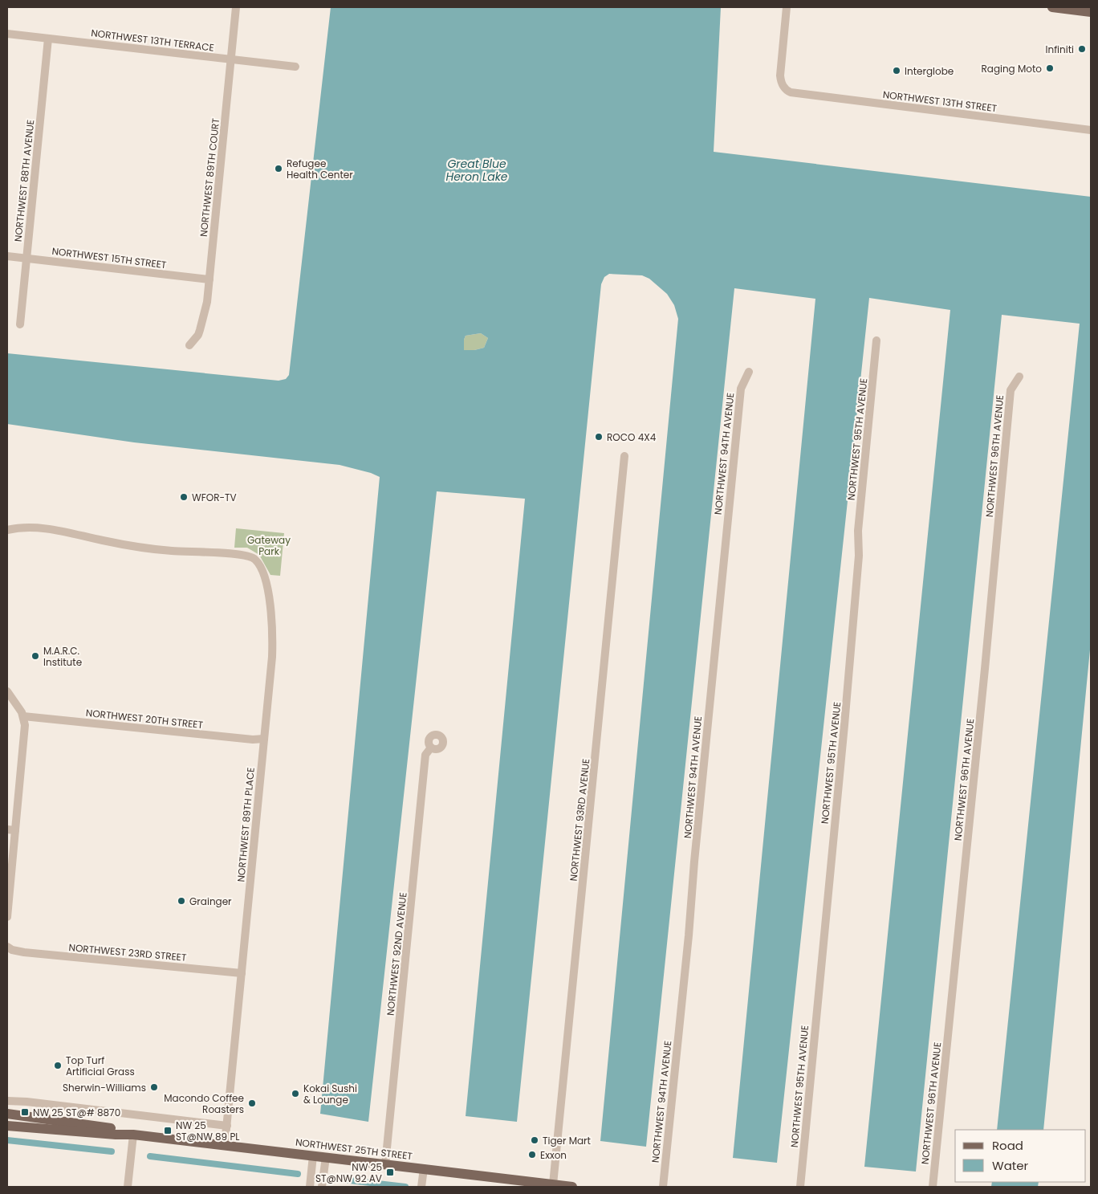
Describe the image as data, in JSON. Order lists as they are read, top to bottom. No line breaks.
{"streets":{"main road":["NORTHWEST 25TH STREET"],"street":["NORTHWEST 13TH TERRACE","NORTHWEST 13TH STREET","NORTHWEST 89TH COURT","NORTHWEST 88TH AVENUE","NORTHWEST 15TH STREET","NORTHWEST 95TH AVENUE","NORTHWEST 94TH AVENUE","NORTHWEST 96TH AVENUE","NORTHWEST 20TH STREET","NORTHWEST 93RD AVENUE","NORTHWEST 89TH PLACE","NORTHWEST 23RD STREET","NORTHWEST 92ND AVENUE"]},"crossings":[["NORTHWEST 13TH TERRACE","NORTHWEST 89TH COURT"],["NORTHWEST 13TH TERRACE","NORTHWEST 88TH AVENUE"],["NORTHWEST 89TH COURT","NORTHWEST 15TH STREET"],["NORTHWEST 88TH AVENUE","NORTHWEST 15TH STREET"],["NORTHWEST 20TH STREET","NORTHWEST 89TH PLACE"],["NORTHWEST 93RD AVENUE","NORTHWEST 25TH STREET"],["NORTHWEST 89TH PLACE","NORTHWEST 23RD STREET"],["NORTHWEST 89TH PLACE","NORTHWEST 25TH STREET"],["NORTHWEST 92ND AVENUE","NORTHWEST 25TH STREET"]],"water":["Great Blue Heron Lake"],"parks":["Gateway Park"],"places":{"other":["Infiniti","Raging Moto","Interglobe","Refugee Health Center","ROCO 4X4","WFOR-TV","M.A.R.C. Institute","Grainger","Top Turf Artificial Grass","Sherwin-Williams","Kokai Sushi & Lounge","Macondo Coffee Roasters","Tiger Mart","Exxon"],"transit":["NW 25 ST@# 8870","NW 25 ST@NW 89 PL","NW 25 ST@NW 92 AV"]},"legend":["Road","Water"]}
